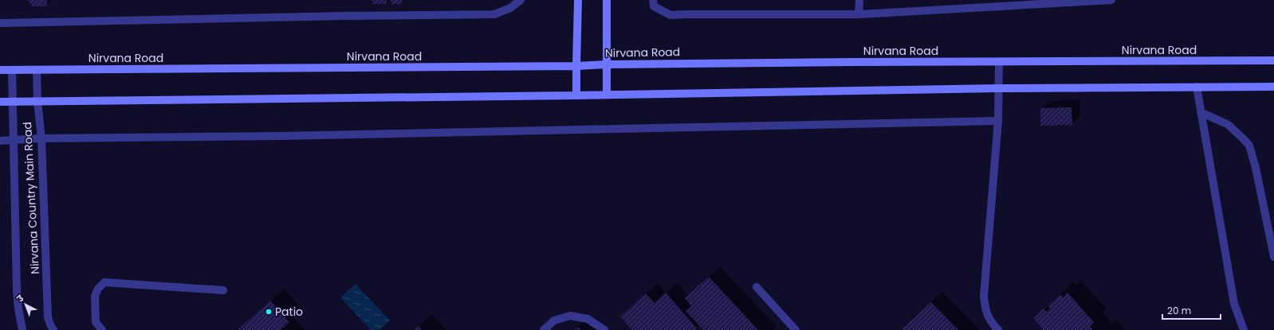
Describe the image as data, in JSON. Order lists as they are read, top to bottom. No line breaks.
{"streets":{"main road":["Nirvana Road"],"street":["Nirvana Country Main Road"]},"crossings":[["Nirvana Road","Nirvana Country Main Road"]],"places":["Patio"],"scale_bar":"20 m","north":"top left"}
